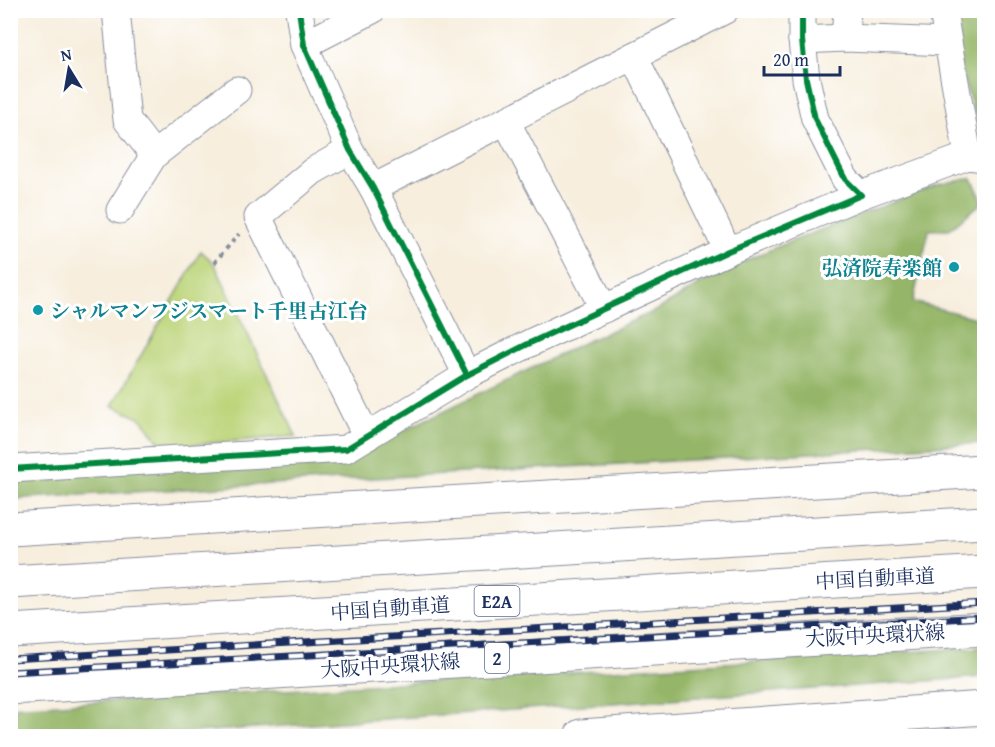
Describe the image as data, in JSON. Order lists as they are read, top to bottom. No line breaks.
{"streets":{"main road":["中国自動車道","E2A","大阪中央環状線","2"]},"places":["弘済院寿楽館","シャルマンフジスマート千里古江台"],"scale_bar":"20 m","north":"top"}
